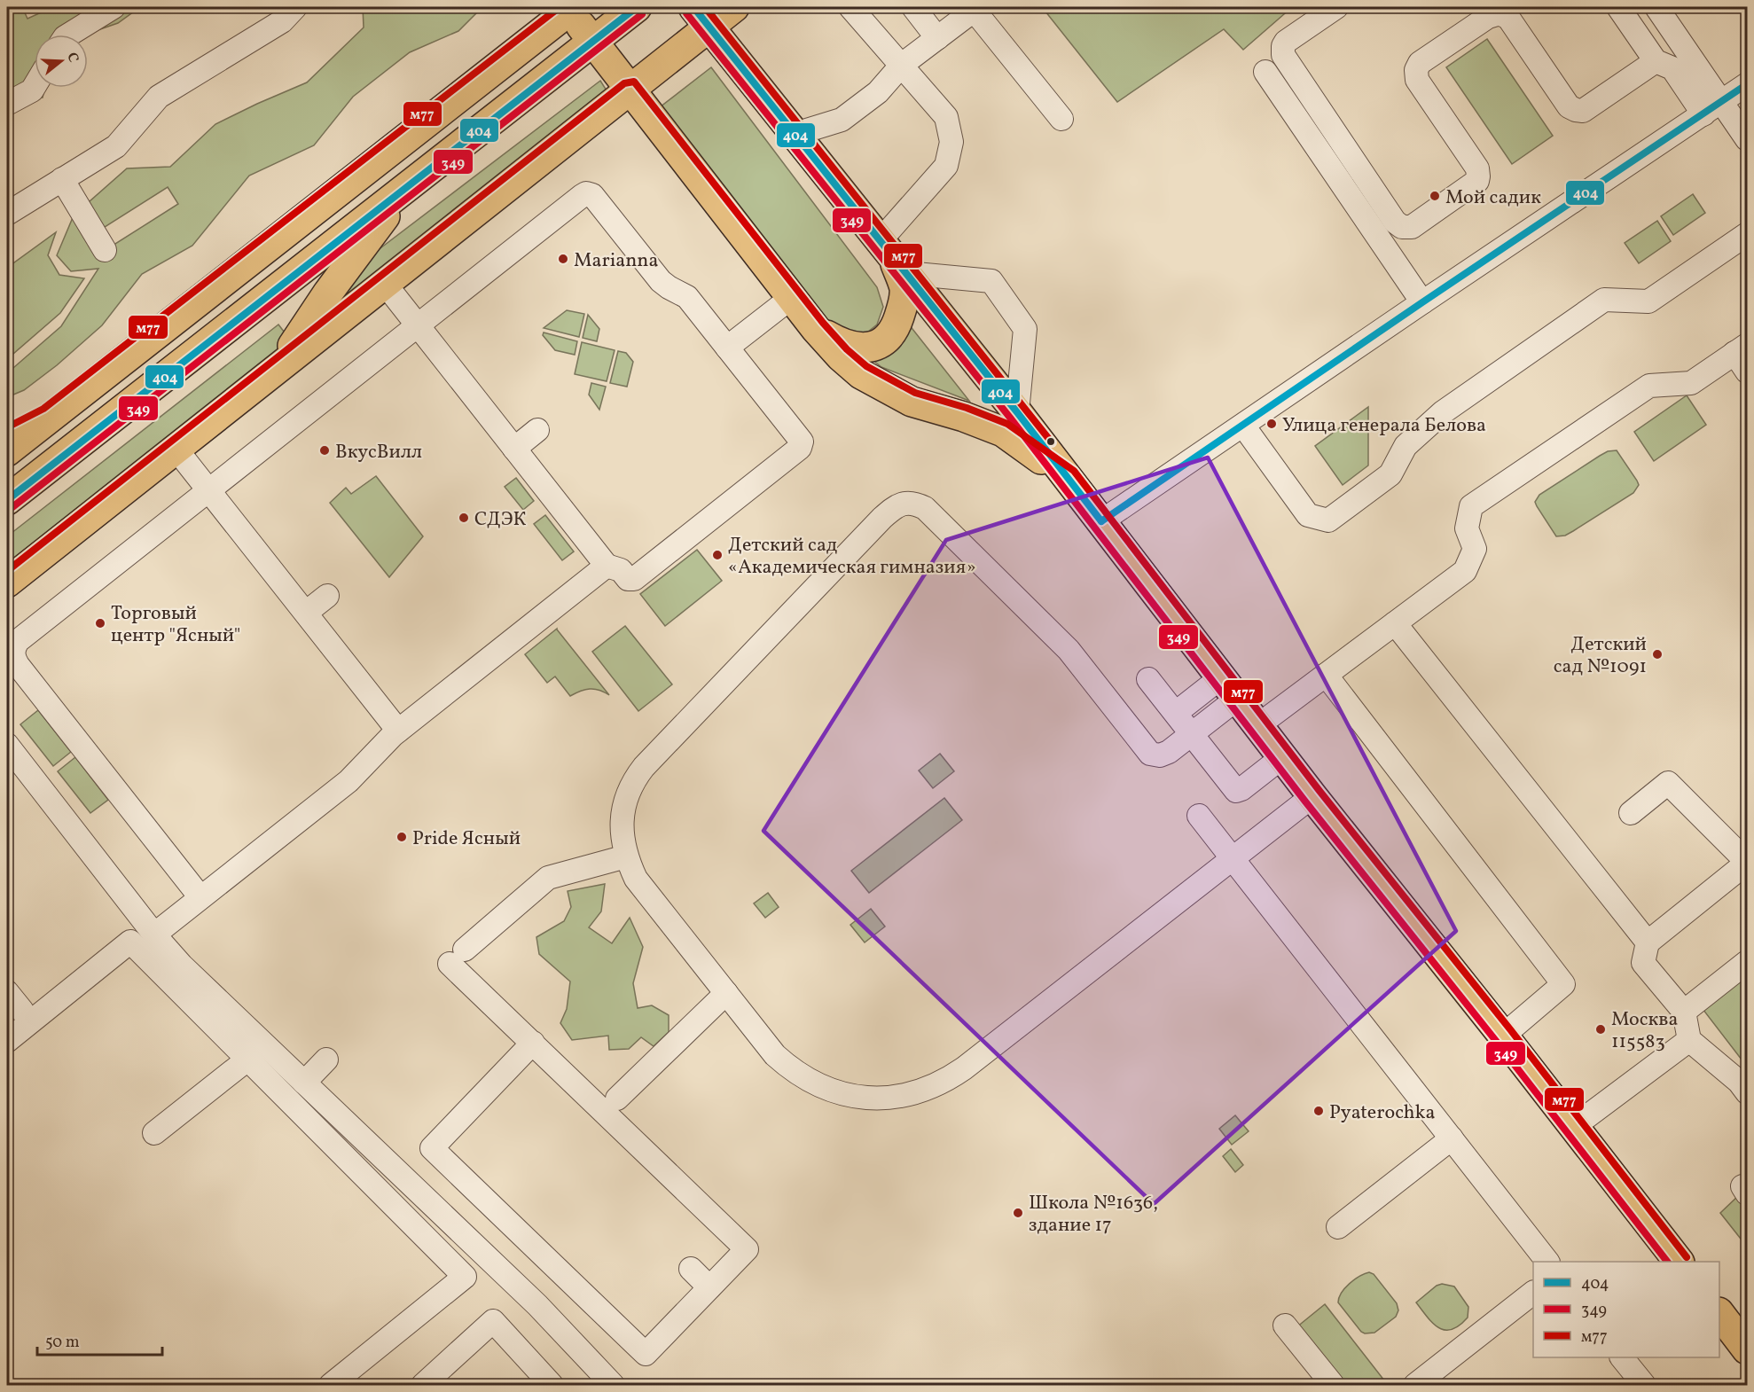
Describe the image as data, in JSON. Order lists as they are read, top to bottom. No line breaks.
{"places":["Мой садик","Marianna","Улица генерала Белова","ВкусВилл","СДЭК","Детский сад «Академическая гимназия»","Торговый центр \"Ясный\"","Детский сад №1091","Pride Ясный","Москва 115583","Pyaterochka","Школа №1636, здание 17"],"lines":["transit line 404","transit line м77","transit line 349"],"legend":["404","349","м77"],"scale_bar":"50 m","north":"right"}
